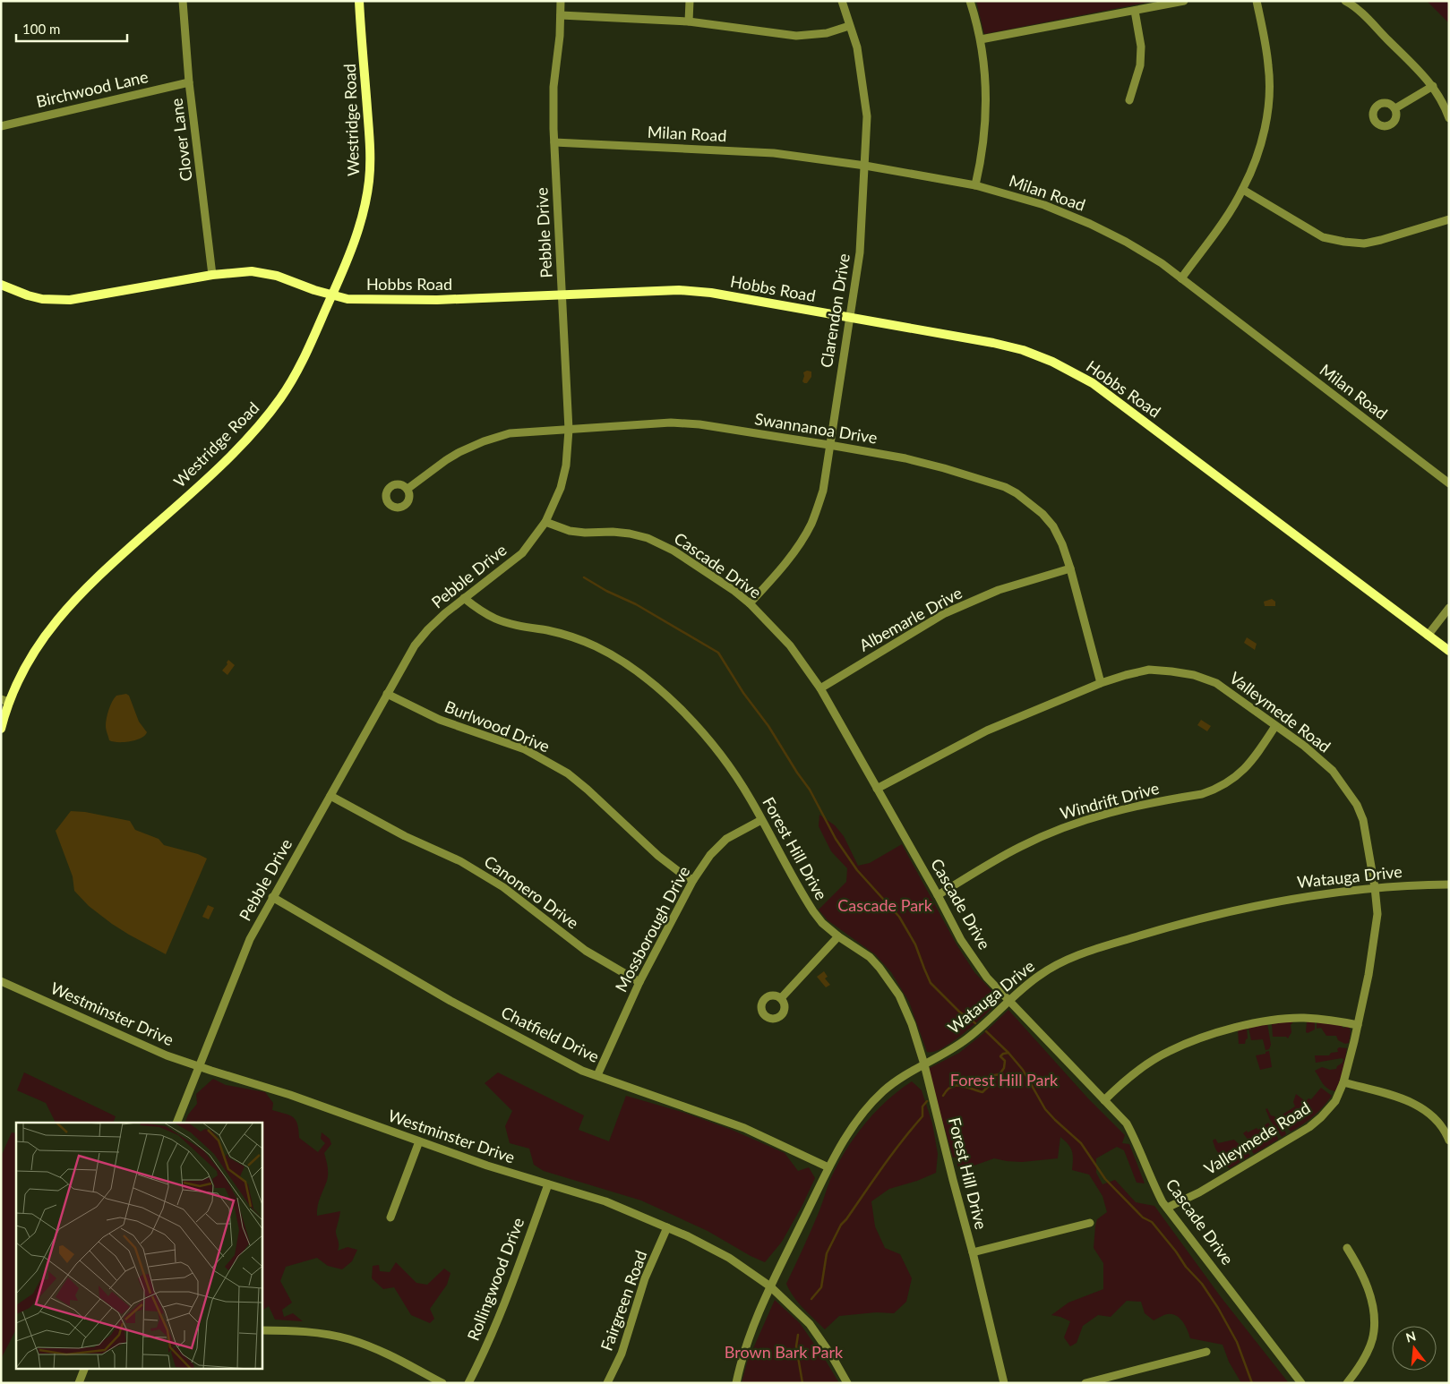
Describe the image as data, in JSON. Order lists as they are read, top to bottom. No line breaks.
{"streets":{"street":["Birchwood Lane","Westridge Road","Milan Road","Clover Lane","Pebble Drive","Hobbs Road","Clarendon Drive","Swannanoa Drive","Cascade Drive","Albemarle Drive","Valleymede Road","Burlwood Drive","Windrift Drive","Forest Hill Drive","Watauga Drive","Canonero Drive","Mossborough Drive","Westminster Drive","Chatfield Drive","Rollingwood Drive","Fairgreen Road"]},"crossings":[["Birchwood Lane","Clover Lane"],["Westridge Road","Hobbs Road"],["Milan Road","Pebble Drive"],["Milan Road","Clarendon Drive"],["Clover Lane","Hobbs Road"],["Pebble Drive","Hobbs Road"],["Pebble Drive","Swannanoa Drive"],["Pebble Drive","Cascade Drive"],["Pebble Drive","Burlwood Drive"],["Pebble Drive","Forest Hill Drive"],["Pebble Drive","Canonero Drive"],["Pebble Drive","Westminster Drive"],["Pebble Drive","Chatfield Drive"],["Hobbs Road","Clarendon Drive"],["Clarendon Drive","Swannanoa Drive"],["Clarendon Drive","Cascade Drive"],["Swannanoa Drive","Albemarle Drive"],["Swannanoa Drive","Valleymede Road"],["Cascade Drive","Albemarle Drive"],["Cascade Drive","Valleymede Road"],["Cascade Drive","Windrift Drive"],["Cascade Drive","Watauga Drive"],["Valleymede Road","Windrift Drive"],["Valleymede Road","Watauga Drive"],["Burlwood Drive","Mossborough Drive"],["Forest Hill Drive","Watauga Drive"],["Forest Hill Drive","Mossborough Drive"],["Watauga Drive","Westminster Drive"],["Watauga Drive","Chatfield Drive"],["Canonero Drive","Mossborough Drive"],["Mossborough Drive","Chatfield Drive"],["Westminster Drive","Rollingwood Drive"],["Westminster Drive","Fairgreen Road"]],"parks":["Cascade Park","Forest Hill Park","Brown Bark Park"],"scale_bar":"100 m","north":"top"}
